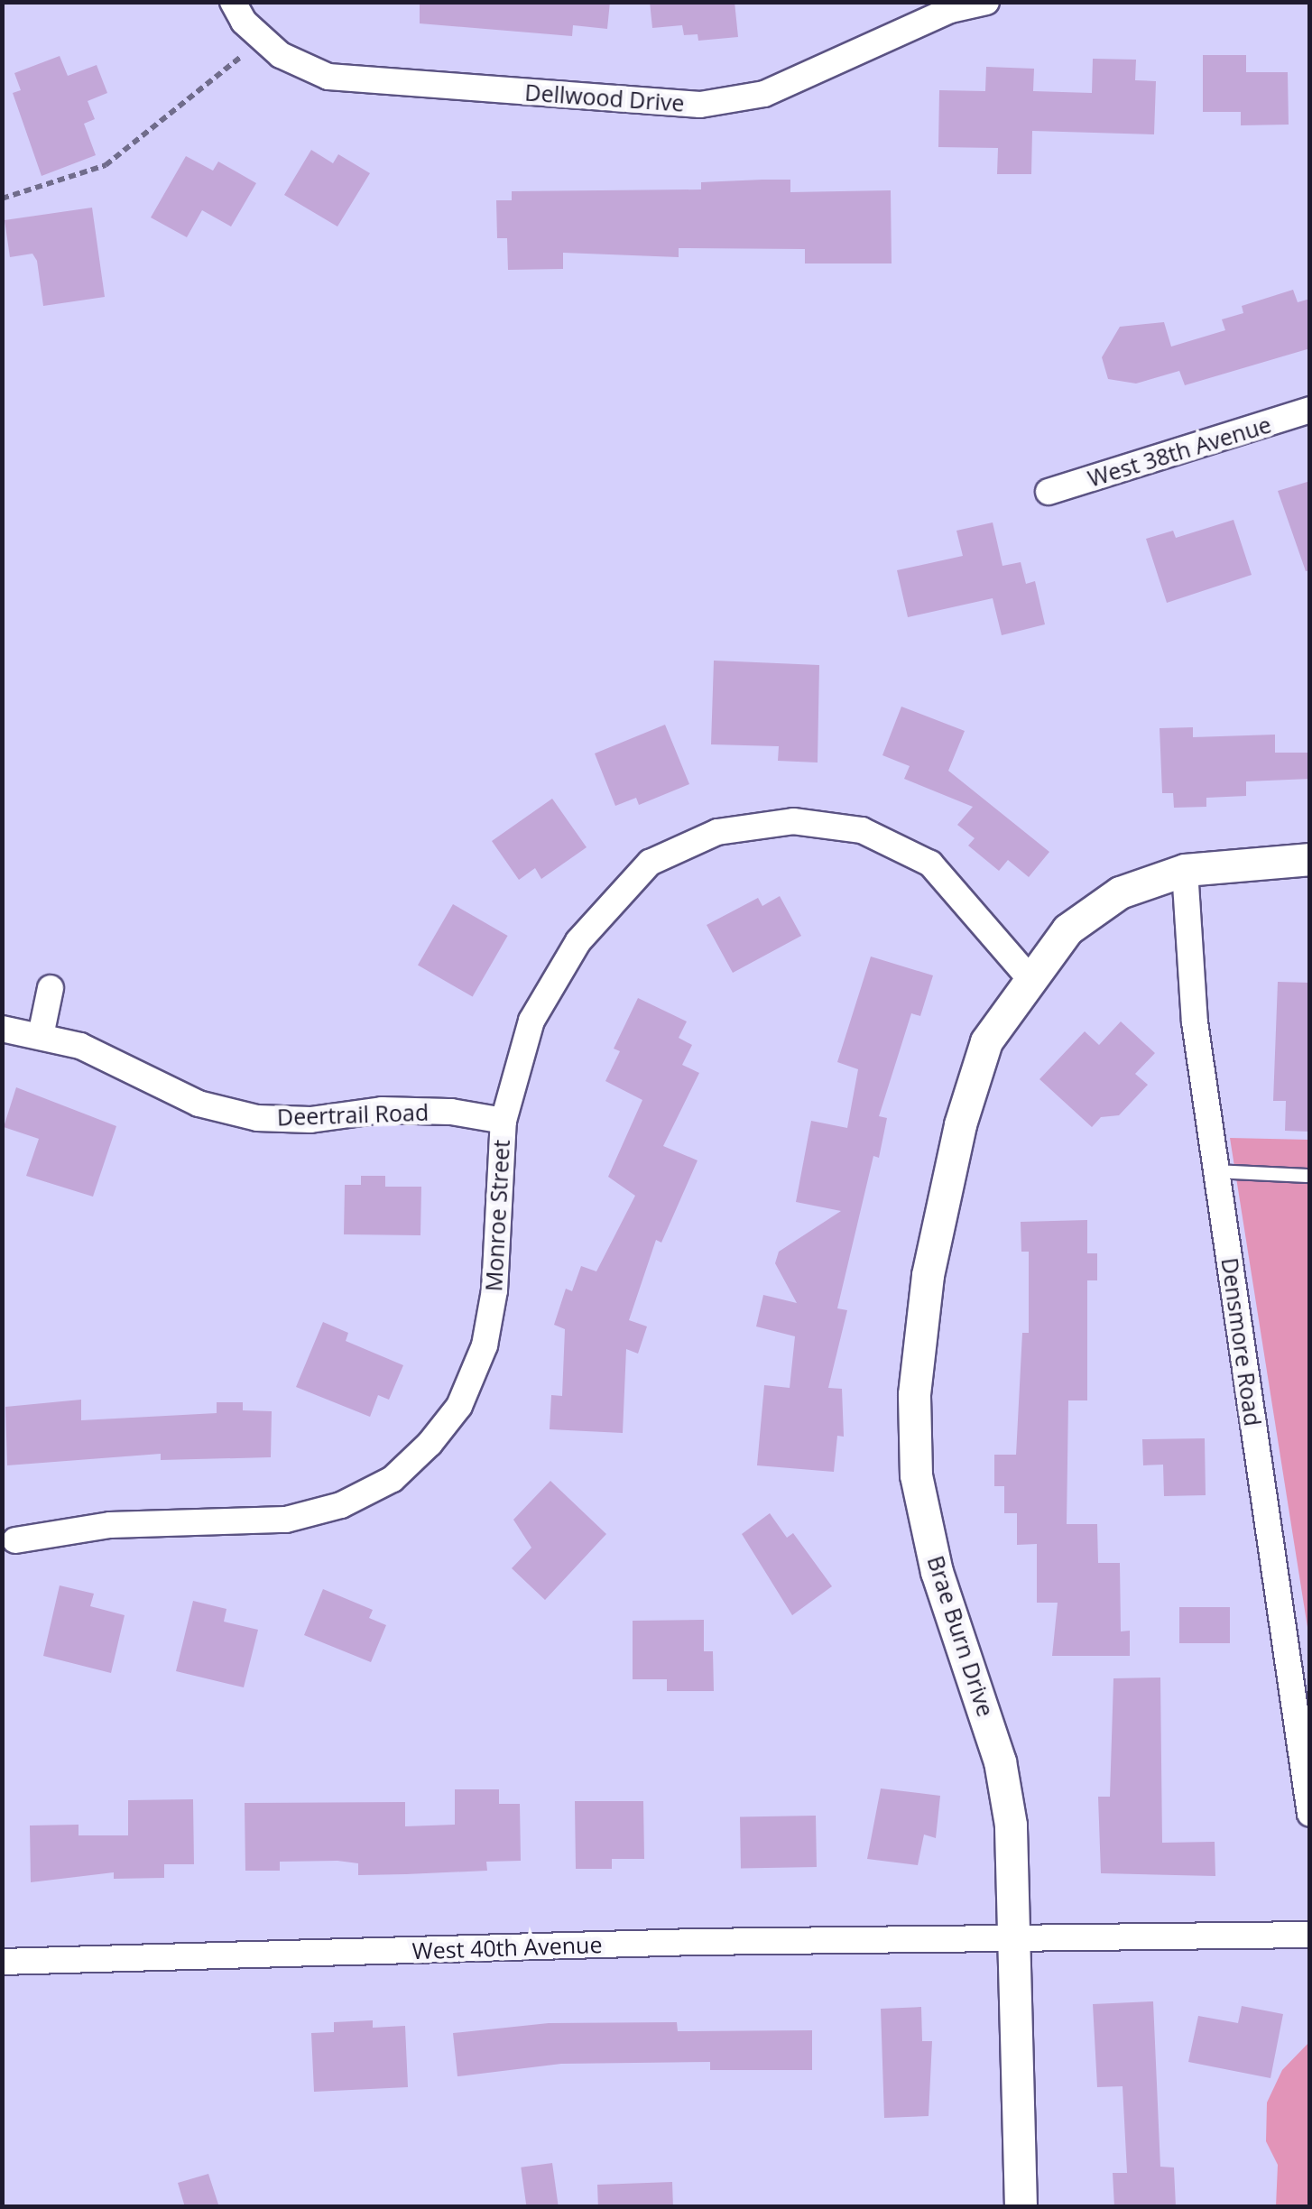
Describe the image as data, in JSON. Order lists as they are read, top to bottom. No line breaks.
{"streets":{"street":["Dellwood Drive","West 38th Avenue","Deertrail Road","Monroe Street","Densmore Road","Brae Burn Drive","West 40th Avenue"]},"crossings":[["Deertrail Road","Monroe Street"],["Monroe Street","Brae Burn Drive"],["Densmore Road","Brae Burn Drive"],["Brae Burn Drive","West 40th Avenue"]]}
